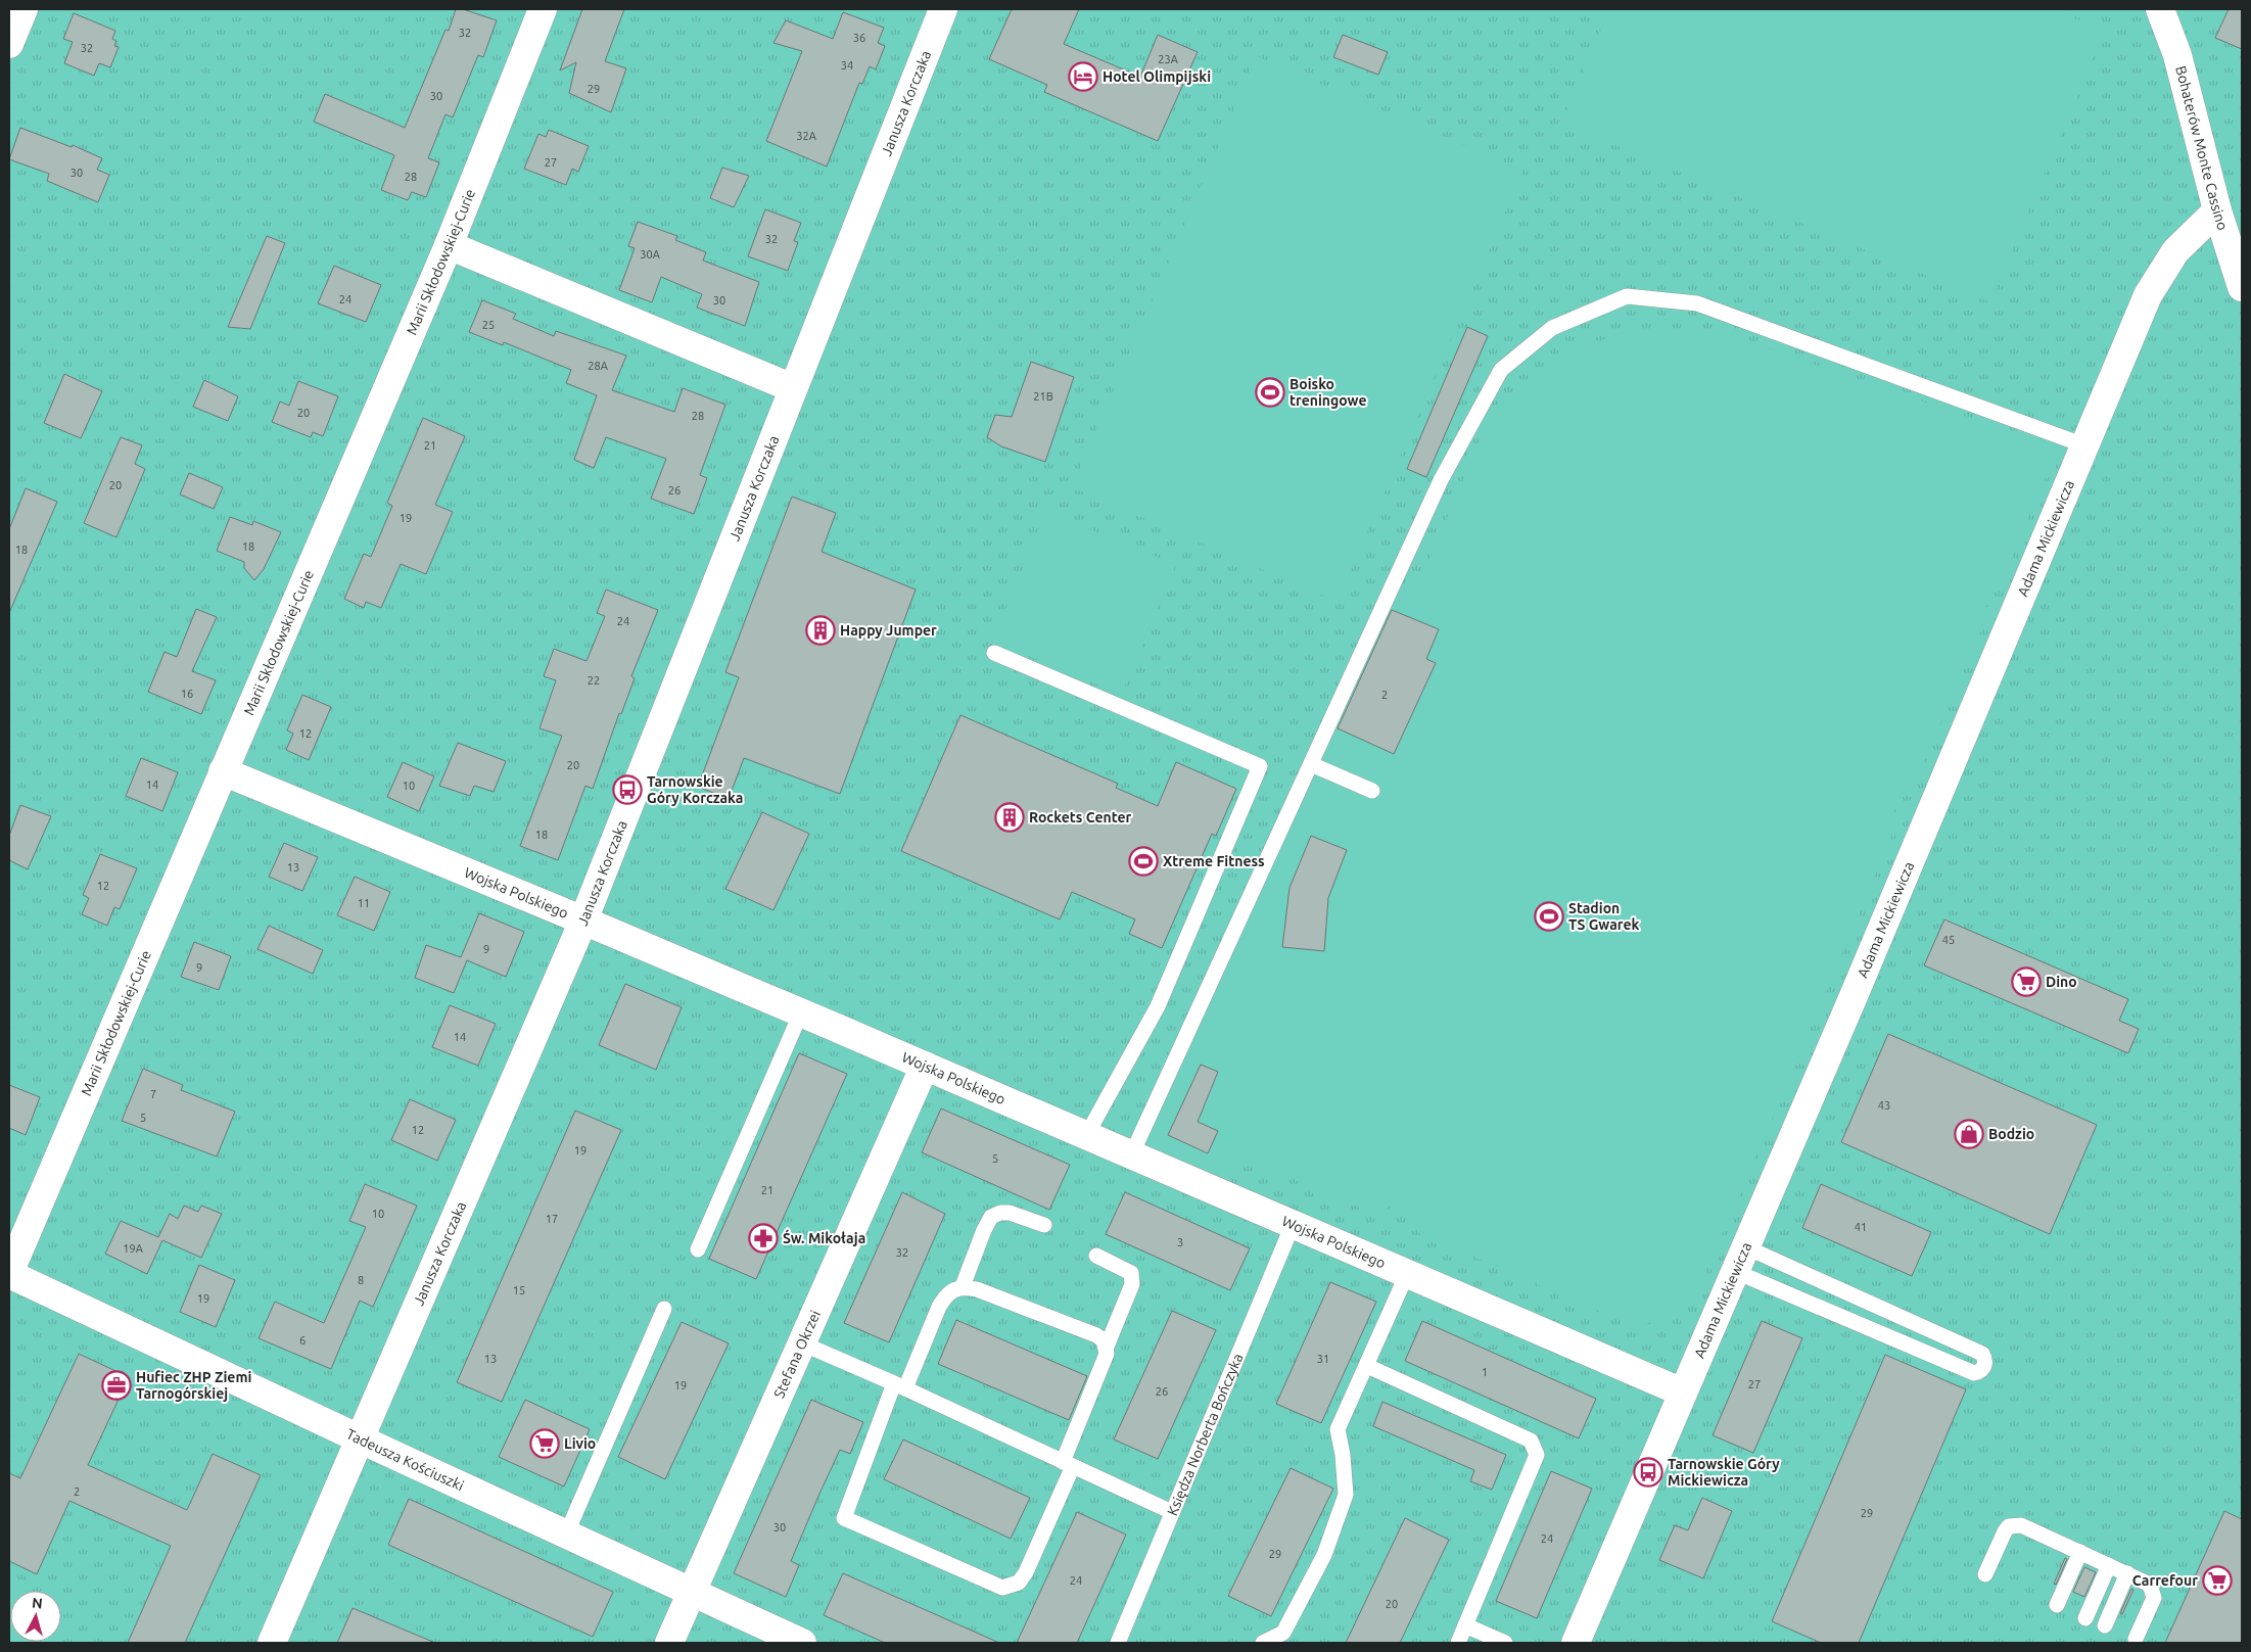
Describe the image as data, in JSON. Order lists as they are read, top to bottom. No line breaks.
{"streets":{"street":["Janusza Korczaka","Bohaterów Monte Cassino","Marii Skłodowskiej-Curie","Adama Mickiewicza","Wojska Polskiego","Stefana Okrzei","Tadeusza Kościuszki"],"lane":["Księdza Norberta Bończyka"]},"crossings":[["Janusza Korczaka","Wojska Polskiego"],["Janusza Korczaka","Tadeusza Kościuszki"],["Bohaterów Monte Cassino","Adama Mickiewicza"],["Marii Skłodowskiej-Curie","Wojska Polskiego"],["Marii Skłodowskiej-Curie","Tadeusza Kościuszki"],["Adama Mickiewicza","Wojska Polskiego"],["Wojska Polskiego","Stefana Okrzei"],["Wojska Polskiego","Księdza Norberta Bończyka"],["Stefana Okrzei","Tadeusza Kościuszki"]],"places":{"hotel":["Hotel Olimpijski"],"sports":["Boisko treningowe","Xtreme Fitness","Stadion TS Gwarek"],"building":["Happy Jumper","Rockets Center"],"bus stop":["Tarnowskie Góry Korczaka","Tarnowskie Góry Mickiewicza"],"supermarket":["Dino","Livio","Carrefour"],"shop":["Bodzio"],"pharmacy":["Św. Mikołaja"],"office":["Hufiec ZHP Ziemi Tarnogórskiej"]},"house_numbers":["32","36","32","23A","34","29","30","32A","27","30","28","32","30A","24","30","25","28A","21B","20","28","21","20","26","19","18","18","24","22","16","2","12","20","14","10","18","13","12","11","45","9","9","14","7","43","5","12","19","5","21","10","17","41","3","19A","32","8","15","19","6","13","31","1","27","19","26","2","29","30","24","29","24","20"],"north":"top"}
